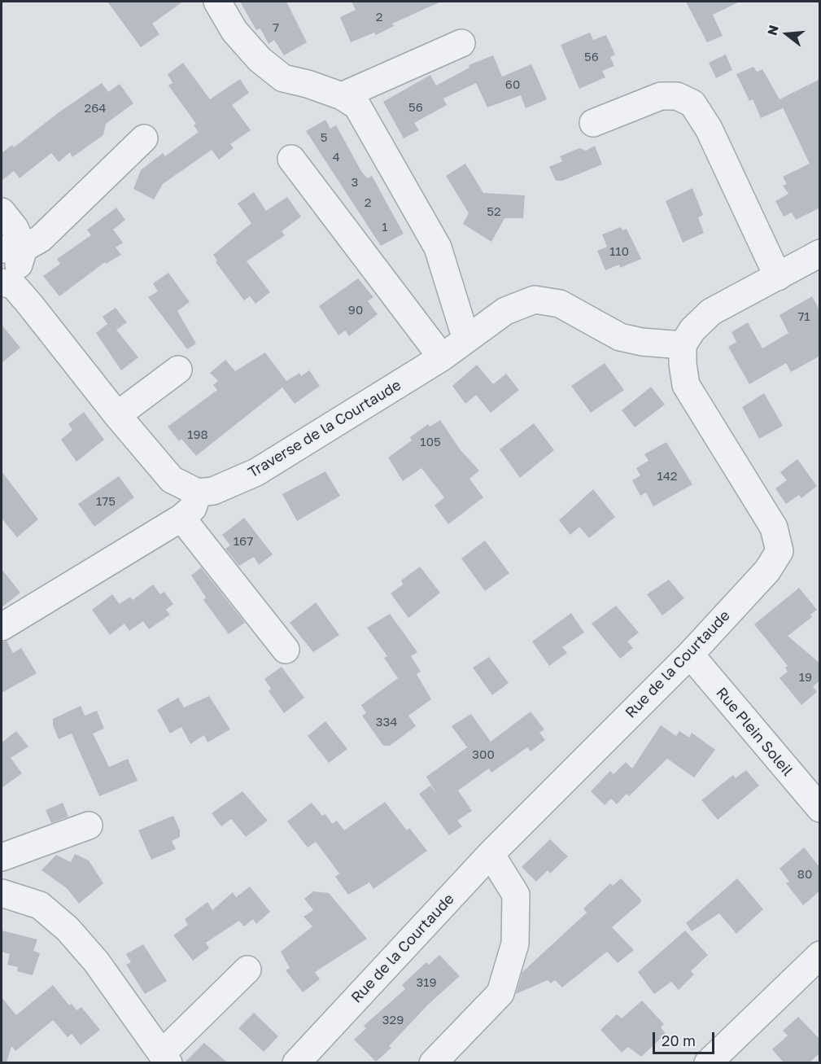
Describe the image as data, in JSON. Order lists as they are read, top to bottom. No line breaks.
{"streets":{"street":["Traverse de la Courtaude","Rue de la Courtaude","Rue Plein Soleil"]},"crossings":[["Traverse de la Courtaude","Rue de la Courtaude"],["Rue de la Courtaude","Rue Plein Soleil"]],"house_numbers":["2","7","56","60","56","264","5","4","3","2","52","1","110","90","71","198","105","142","175","167","19","334","300","80","319","329"],"scale_bar":"20 m","north":"left"}
